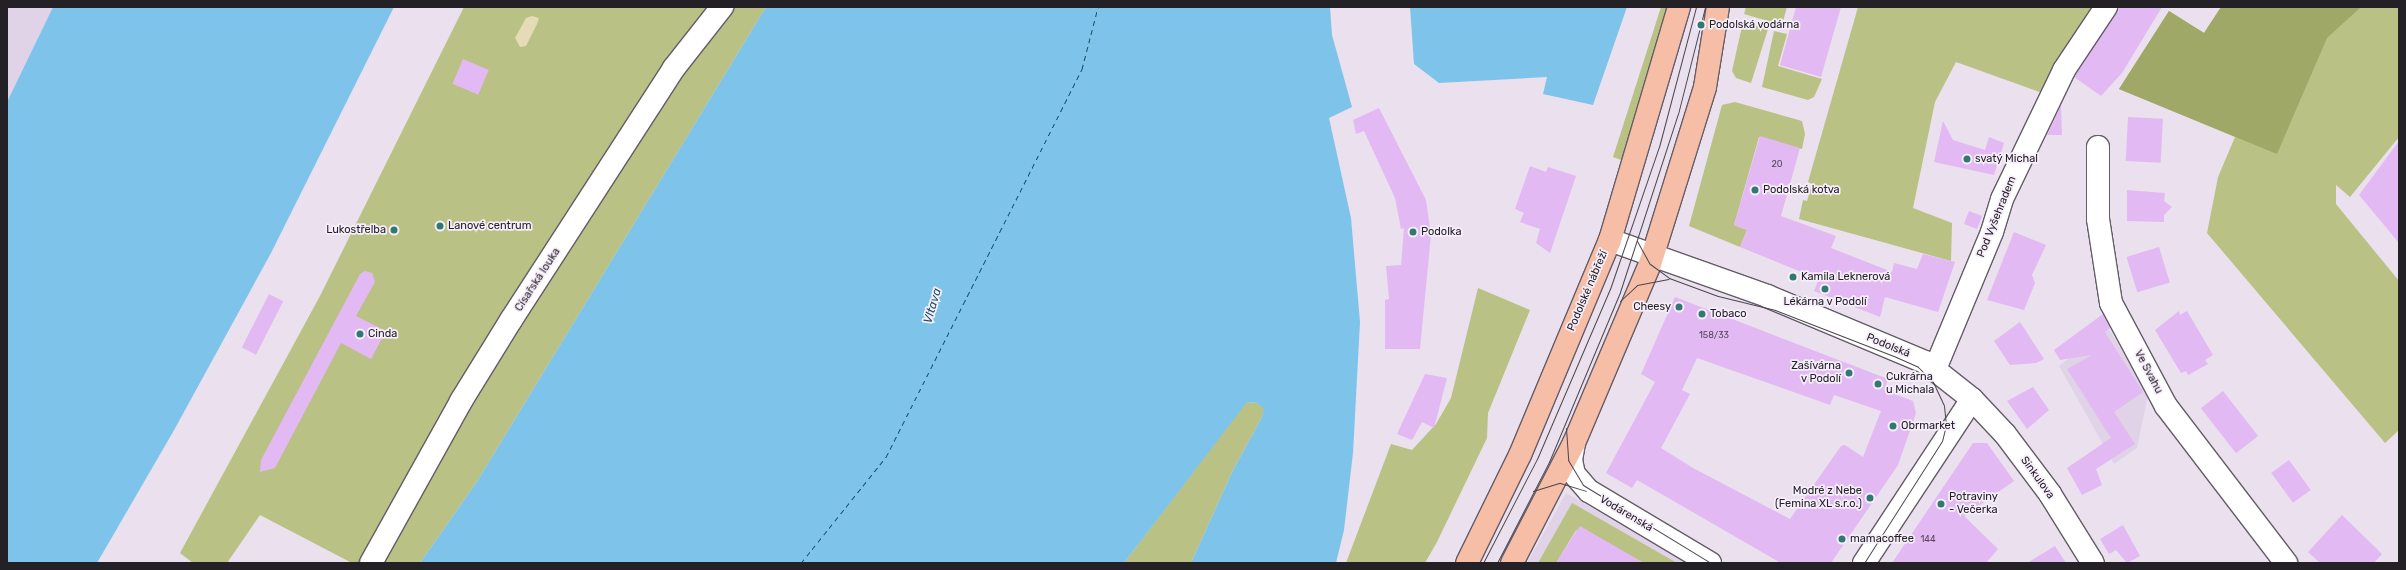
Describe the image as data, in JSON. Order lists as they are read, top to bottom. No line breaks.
{"streets":{"main road":["Podolské nábřeží"],"street":["Pod Vyšehradem","Císařská louka","Podolská","Ve Svahu","Sinkulova","Vodárenská"]},"crossings":[["Pod Vyšehradem","Podolská"],["Podolské nábřeží","Podolská"],["Podolská","Sinkulova"]],"water":["Vltava"],"places":["Podolská vodárna","svatý Michal","Podolská kotva","Lanové centrum","Lukostřelba","Podolka","Kamila Leknerová","Lékárna v Podolí","Cheesy","Tobaco","Cinda","Zašívárna v Podolí","Cukrárna u Michala","Obrmarket","Modré z Nebe (Femina XL s.r.o.)","Potraviny - Večerka","mamacoffee"],"house_numbers":["20","158/33","144"]}
